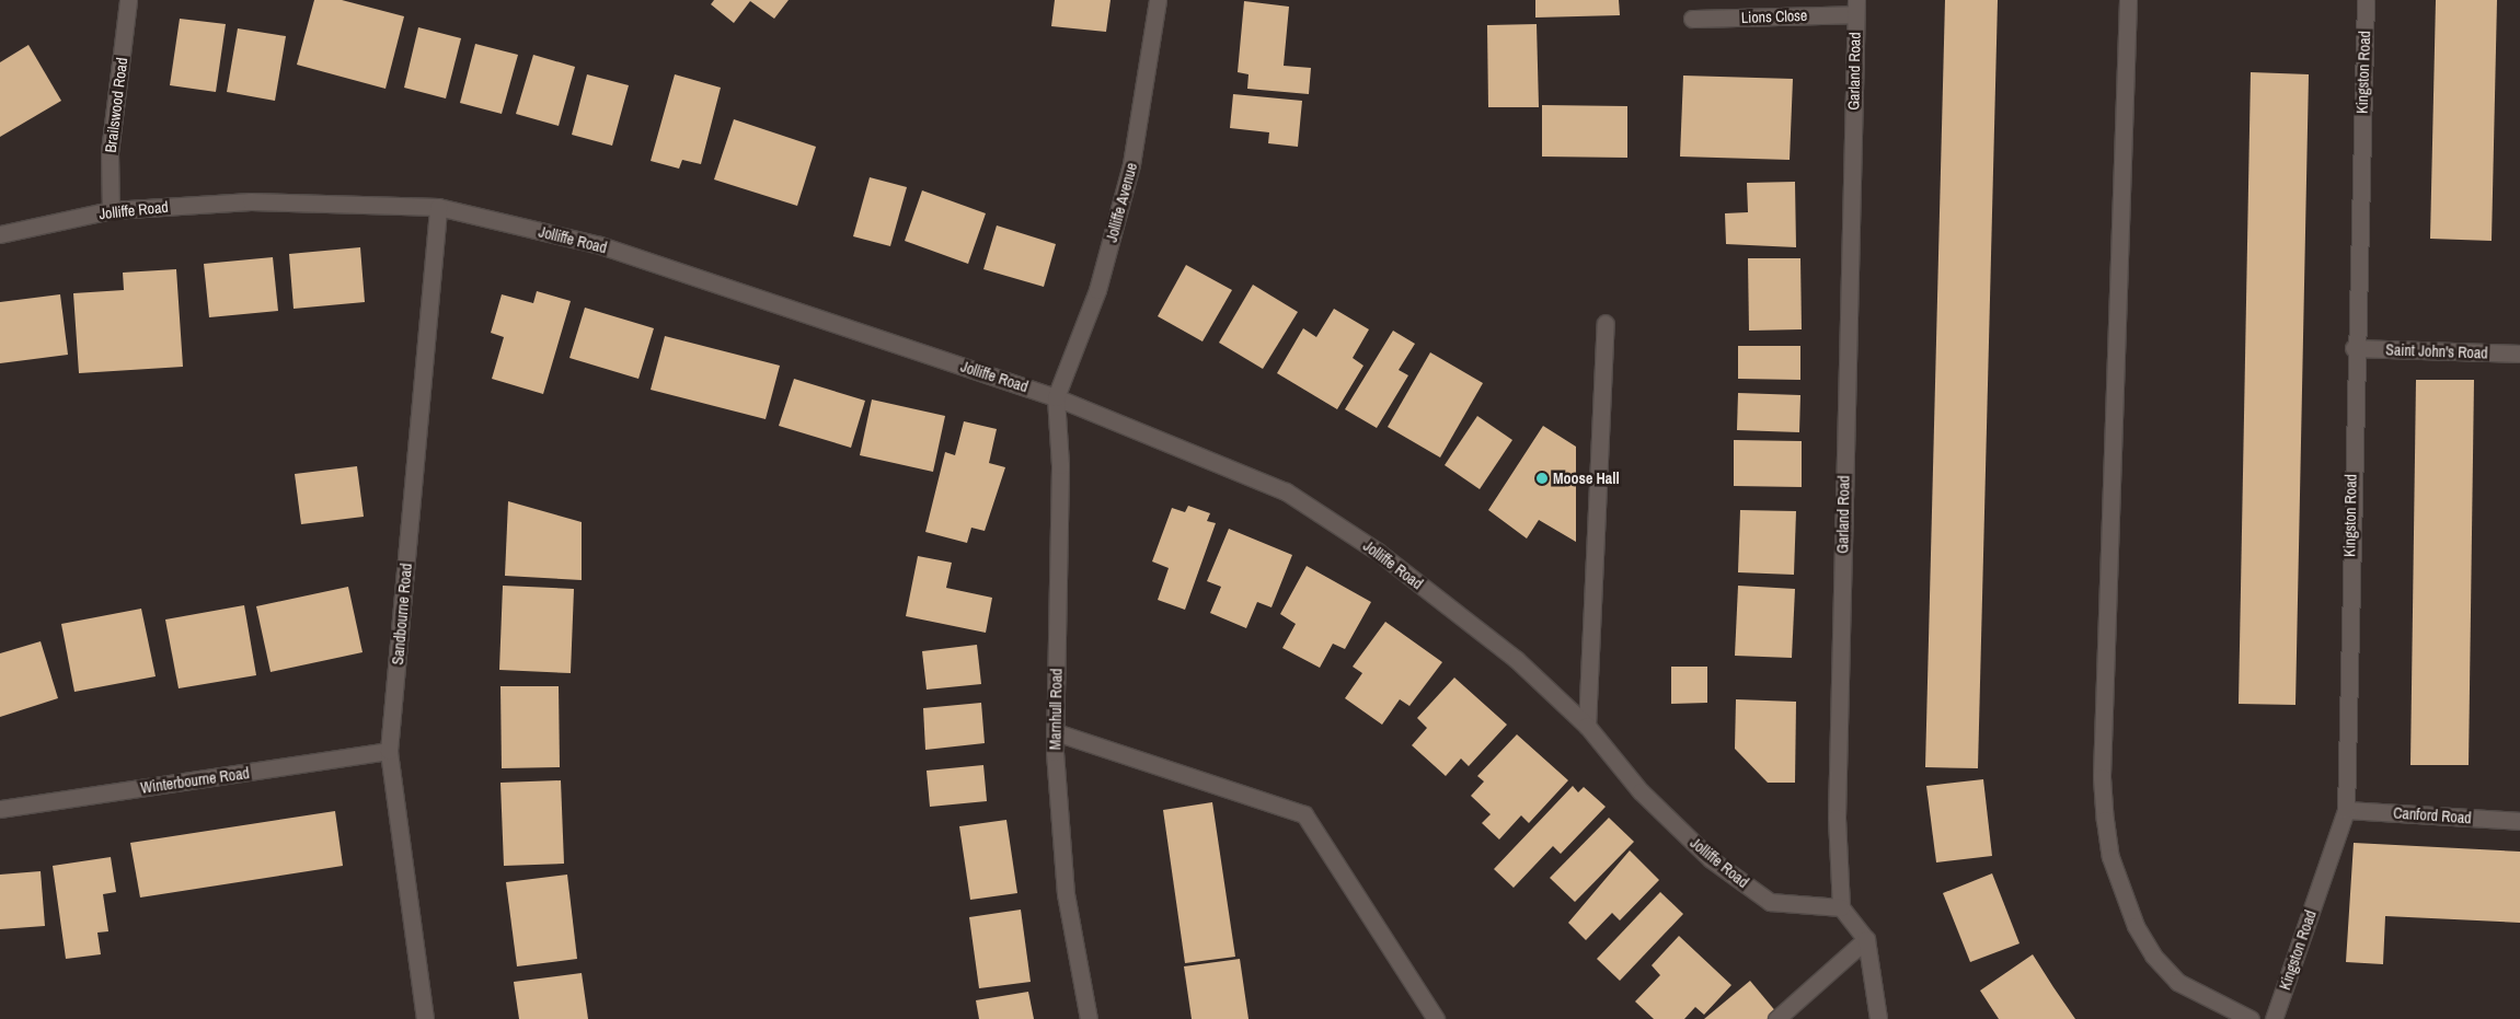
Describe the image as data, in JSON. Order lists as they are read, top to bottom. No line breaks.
{"streets":{"street":["Lions Close","Garland Road","Kingston Road","Brailswood Road","Jolliffe Avenue","Jolliffe Road","Saint John's Road","Sandbourne Road","Marnhull Road","Winterbourne Road","Canford Road"]},"crossings":[["Lions Close","Garland Road"],["Garland Road","Jolliffe Road"],["Kingston Road","Saint John's Road"],["Kingston Road","Canford Road"],["Brailswood Road","Jolliffe Road"],["Jolliffe Avenue","Jolliffe Road"],["Jolliffe Avenue","Marnhull Road"],["Jolliffe Road","Sandbourne Road"],["Jolliffe Road","Marnhull Road"],["Sandbourne Road","Winterbourne Road"]],"places":["Moose Hall"]}
